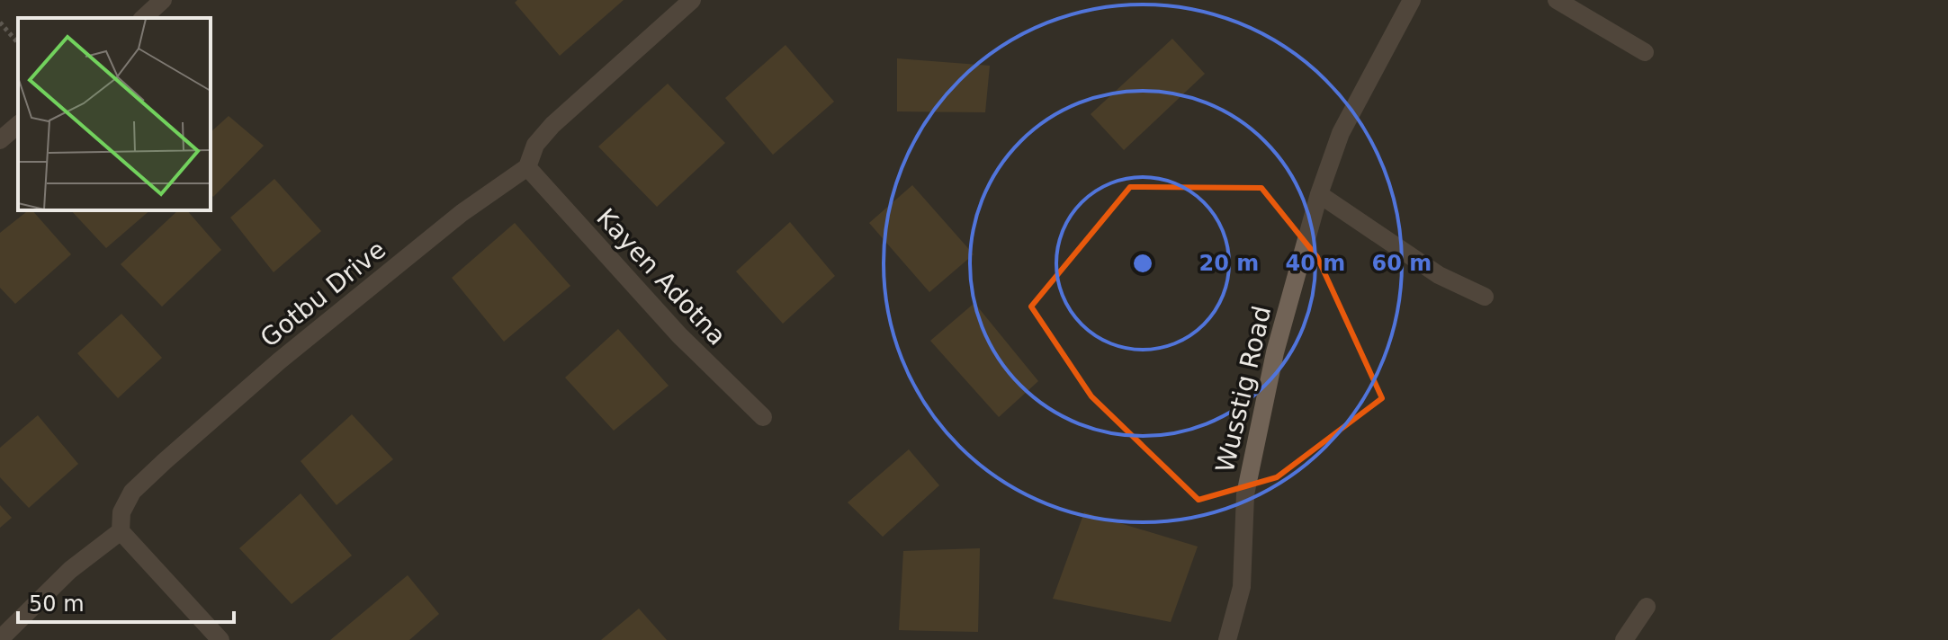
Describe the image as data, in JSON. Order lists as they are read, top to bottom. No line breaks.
{"streets":{"street":["Kayen Adotna","Gotbu Drive","Wusstig Road"]},"crossings":[["Kayen Adotna","Gotbu Drive"]],"scale_bar":"50 m","rings":["20 m","40 m","60 m"]}
